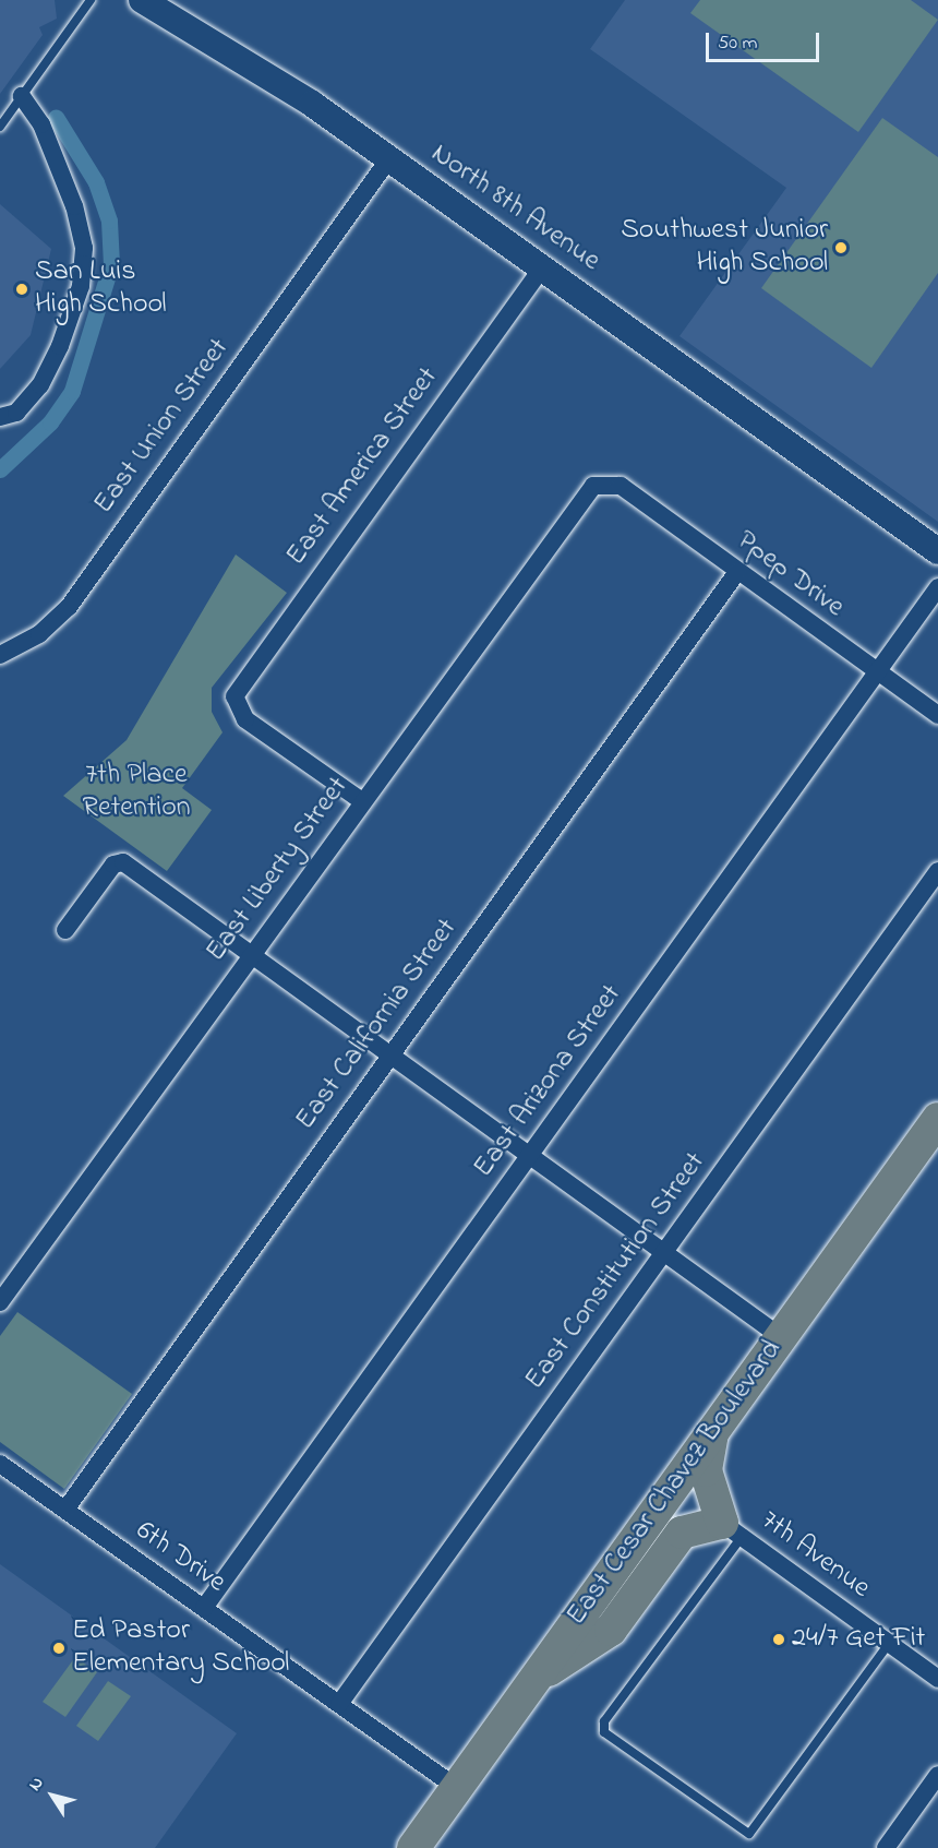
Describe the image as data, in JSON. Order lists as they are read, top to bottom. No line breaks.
{"streets":{"highway":["East Cesar Chavez Boulevard"],"main road":["North 8th Avenue"],"street":["East Union Street","East America Street","Ppep Drive","East Liberty Street","East California Street","East Arizona Street","East Constitution Street","7th Avenue","6th Drive"]},"crossings":[["North 8th Avenue","East Union Street"],["North 8th Avenue","East America Street"],["East America Street","East Liberty Street"],["Ppep Drive","East Liberty Street"],["Ppep Drive","East California Street"],["Ppep Drive","East Arizona Street"],["East California Street","6th Drive"],["East Arizona Street","6th Drive"],["East Constitution Street","6th Drive"],["East Cesar Chavez Boulevard","6th Drive"]],"parks":["7th Place Retention"],"places":["Southwest Junior High School","San Luis High School","24/7 Get Fit","Ed Pastor Elementary School"],"scale_bar":"50 m","north":"top left"}
